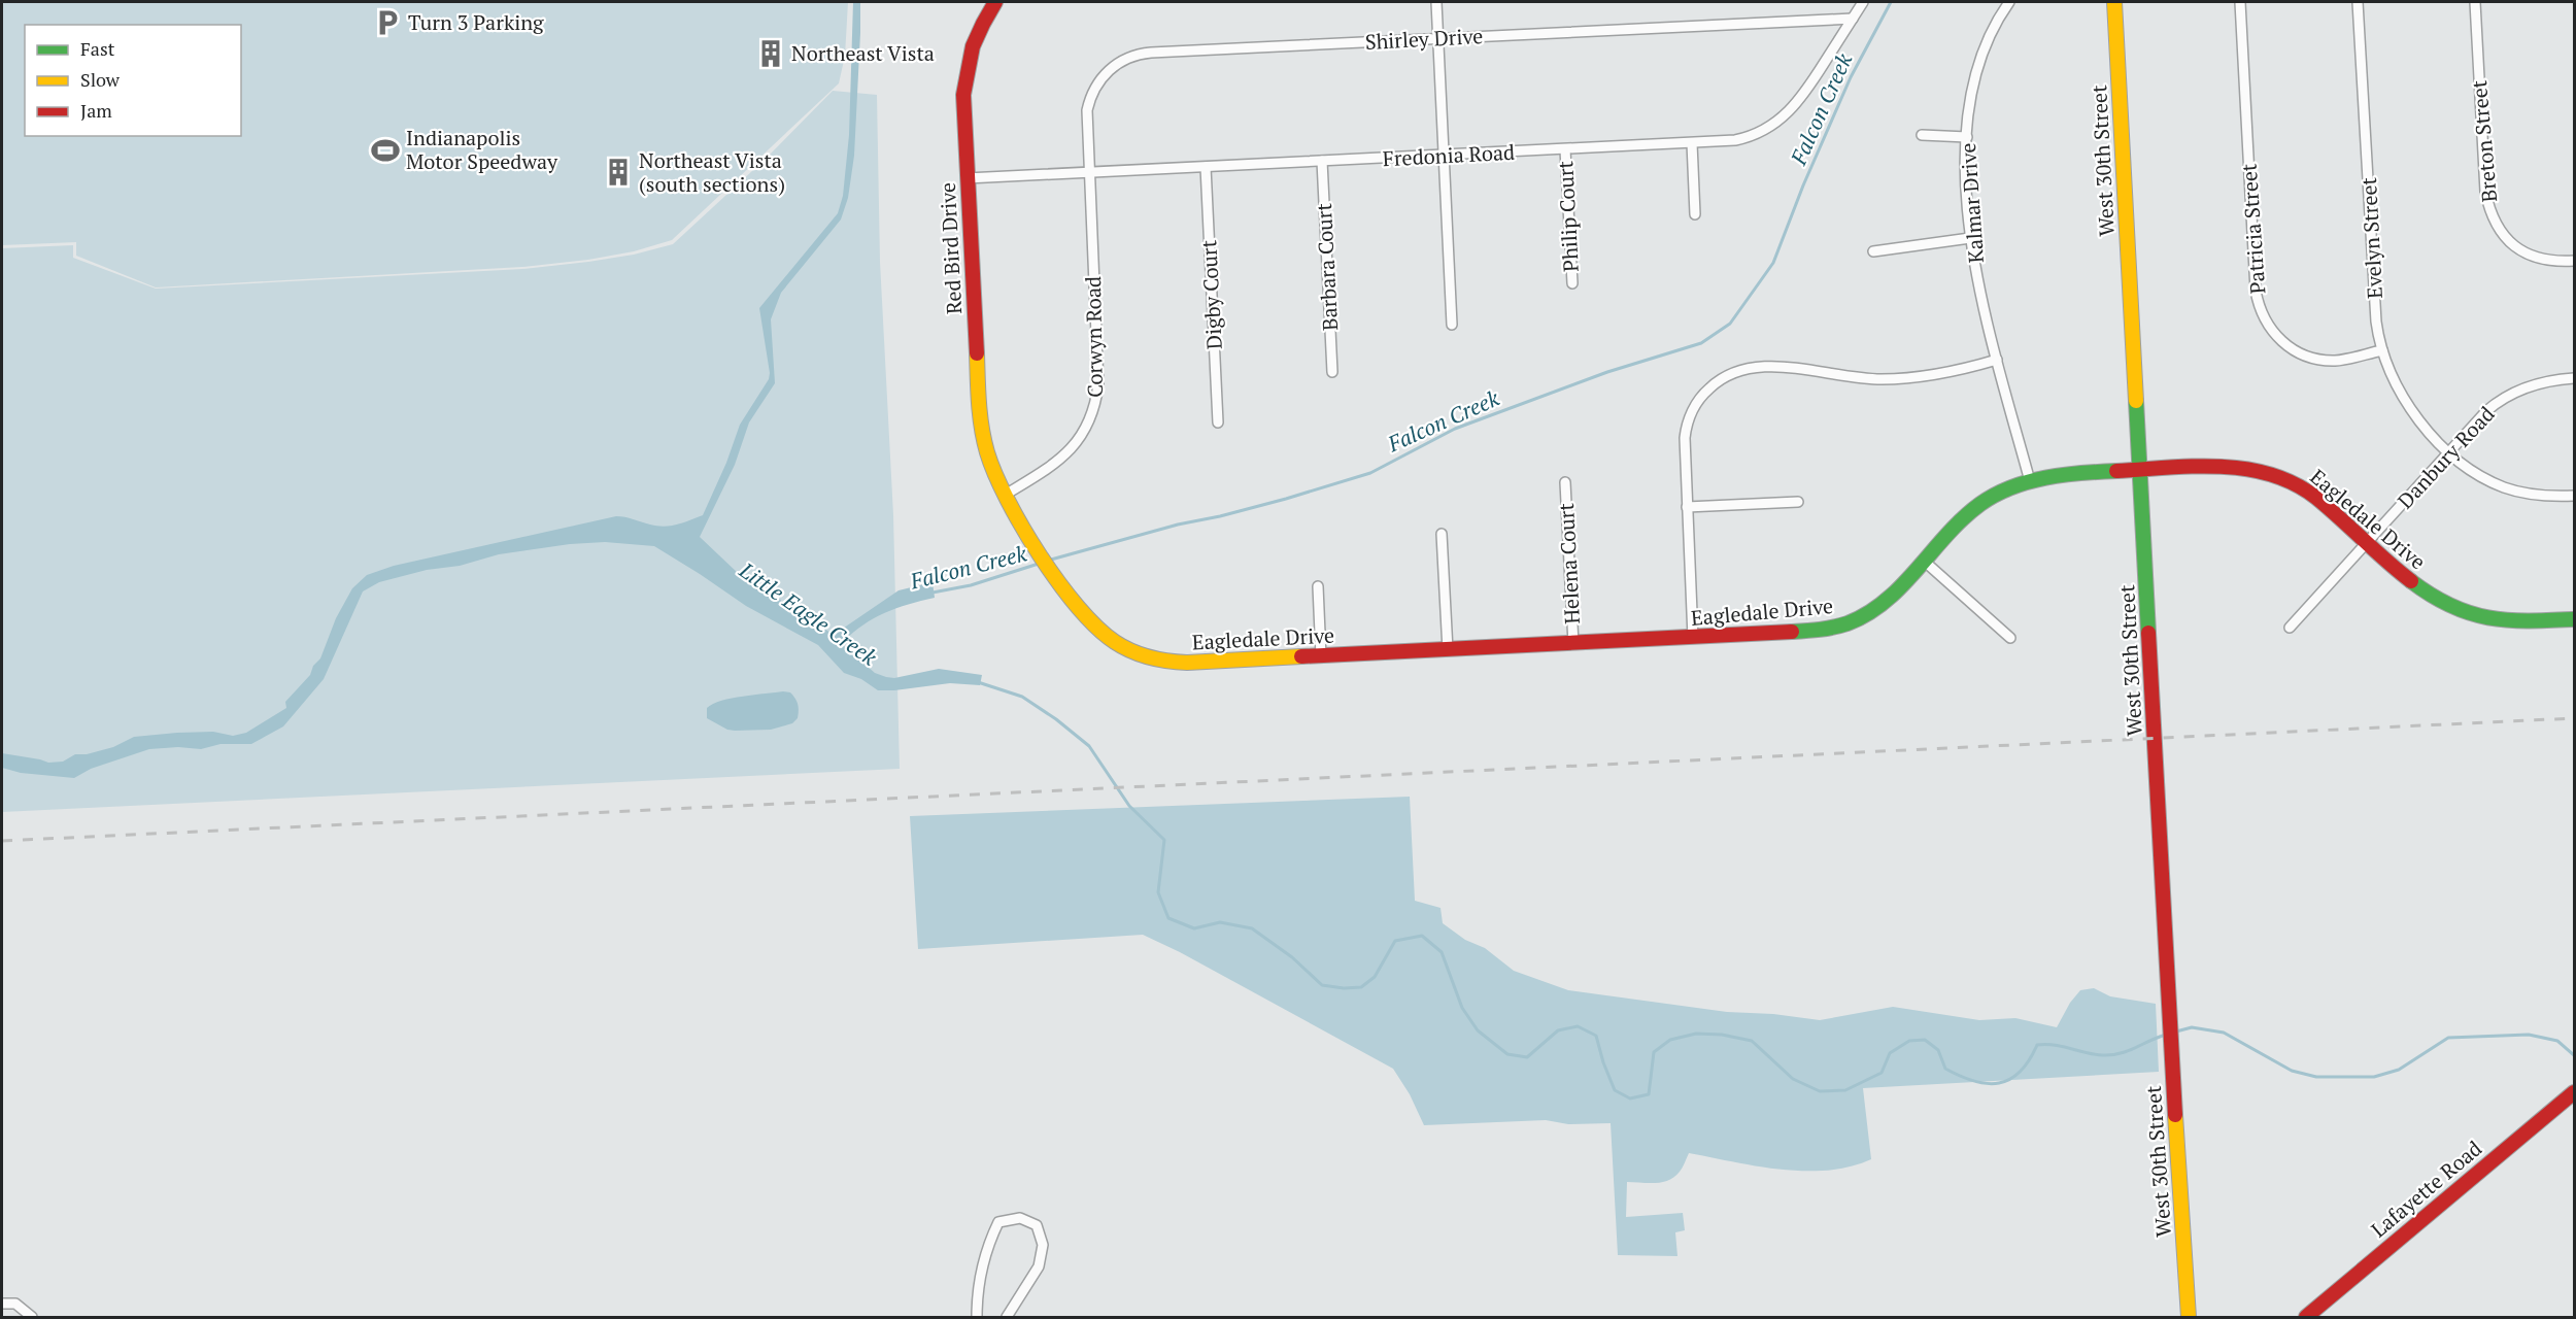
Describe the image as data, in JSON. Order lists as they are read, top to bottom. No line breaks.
{"streets":{"street":["Shirley Drive","Breton Street","Fredonia Road","West 30th Street","Kalmar Drive","Philip Court","Patricia Street","Evelyn Street","Red Bird Drive","Barbara Court","Digby Court","Corwyn Road","Danbury Road","Eagledale Drive","Helena Court","Lafayette Road"]},"crossings":[["Shirley Drive","Fredonia Road"],["Shirley Drive","Corwyn Road"],["Fredonia Road","Philip Court"],["Fredonia Road","Red Bird Drive"],["Fredonia Road","Barbara Court"],["Fredonia Road","Digby Court"],["Fredonia Road","Corwyn Road"],["West 30th Street","Eagledale Drive"],["Kalmar Drive","Eagledale Drive"],["Patricia Street","Evelyn Street"],["Evelyn Street","Danbury Road"],["Red Bird Drive","Corwyn Road"],["Red Bird Drive","Eagledale Drive"],["Corwyn Road","Eagledale Drive"],["Danbury Road","Eagledale Drive"],["Eagledale Drive","Helena Court"]],"water":["Falcon Creek","Little Eagle Creek"],"places":{"parking":["Turn 3 Parking"],"building":["Northeast Vista","Northeast Vista (south sections)"],"sports":["Indianapolis Motor Speedway"]},"legend":["Fast","Slow","Jam"]}
